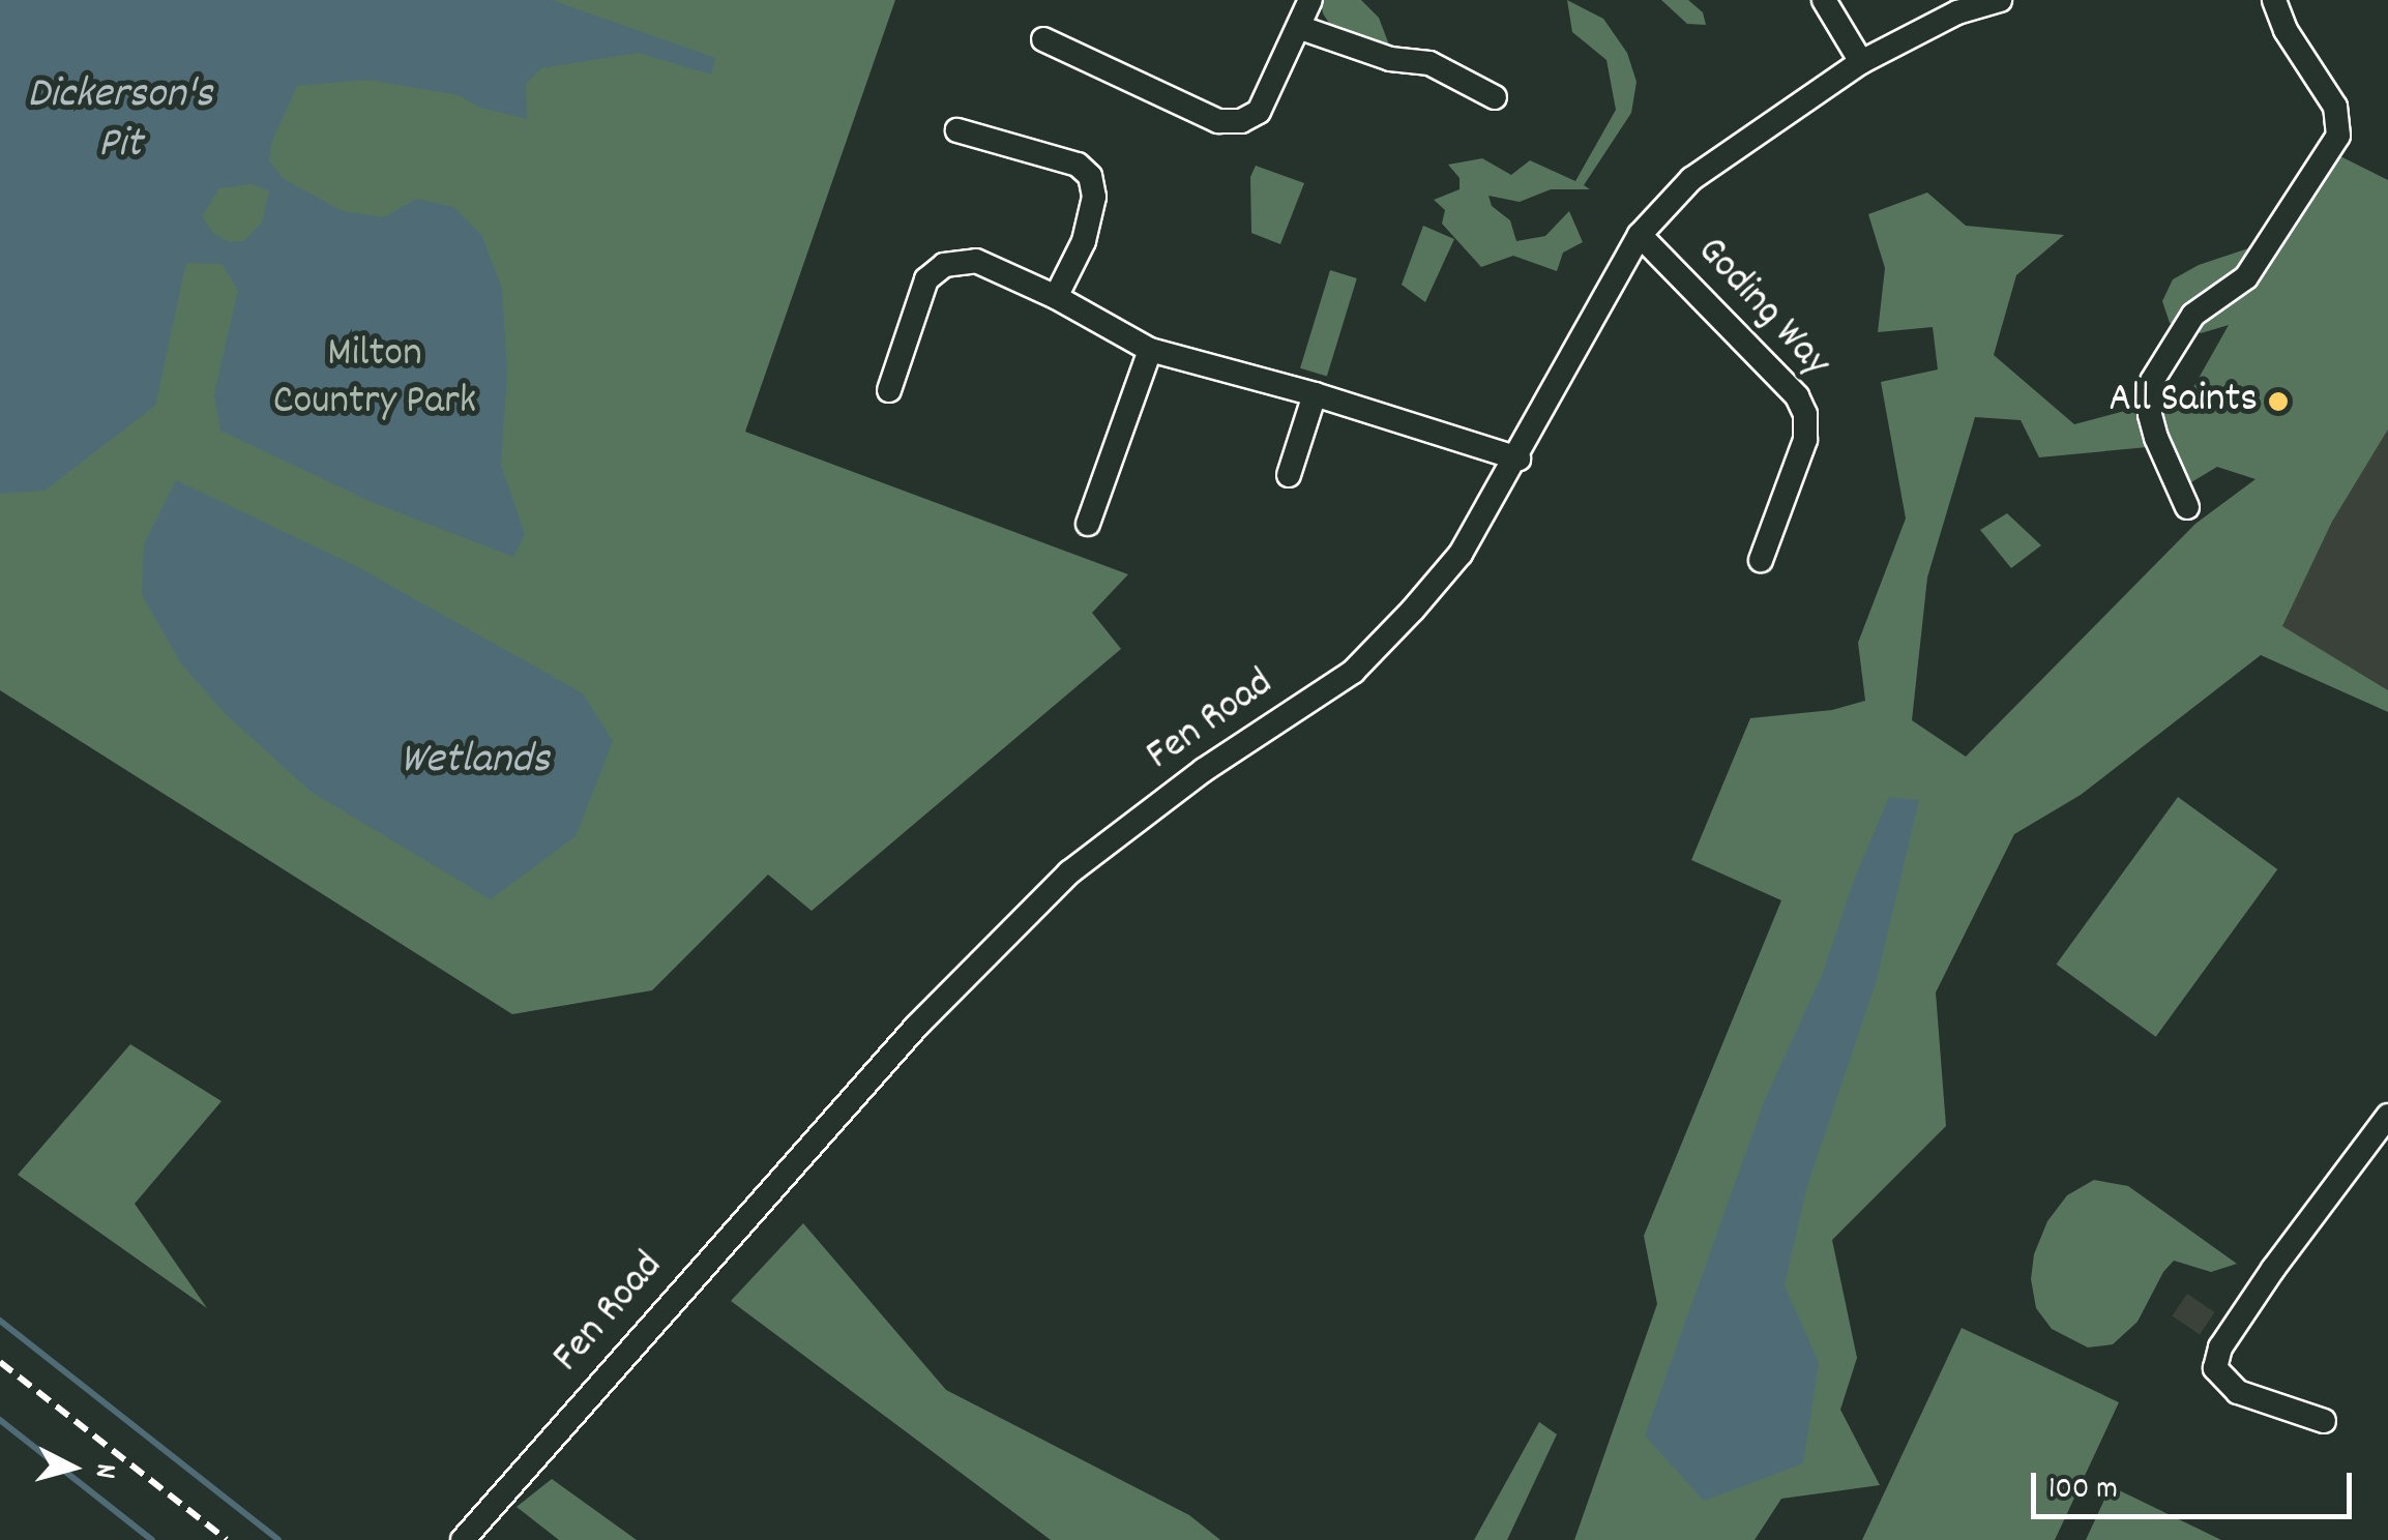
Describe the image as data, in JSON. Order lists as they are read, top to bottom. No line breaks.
{"streets":{"street":["Goding Way","Fen Road"]},"crossings":[["Goding Way","Fen Road"]],"water":["Dickerson's Pit","Wetlands"],"parks":["Milton Country Park"],"places":["All Saints"],"scale_bar":"100 m","north":"right"}
